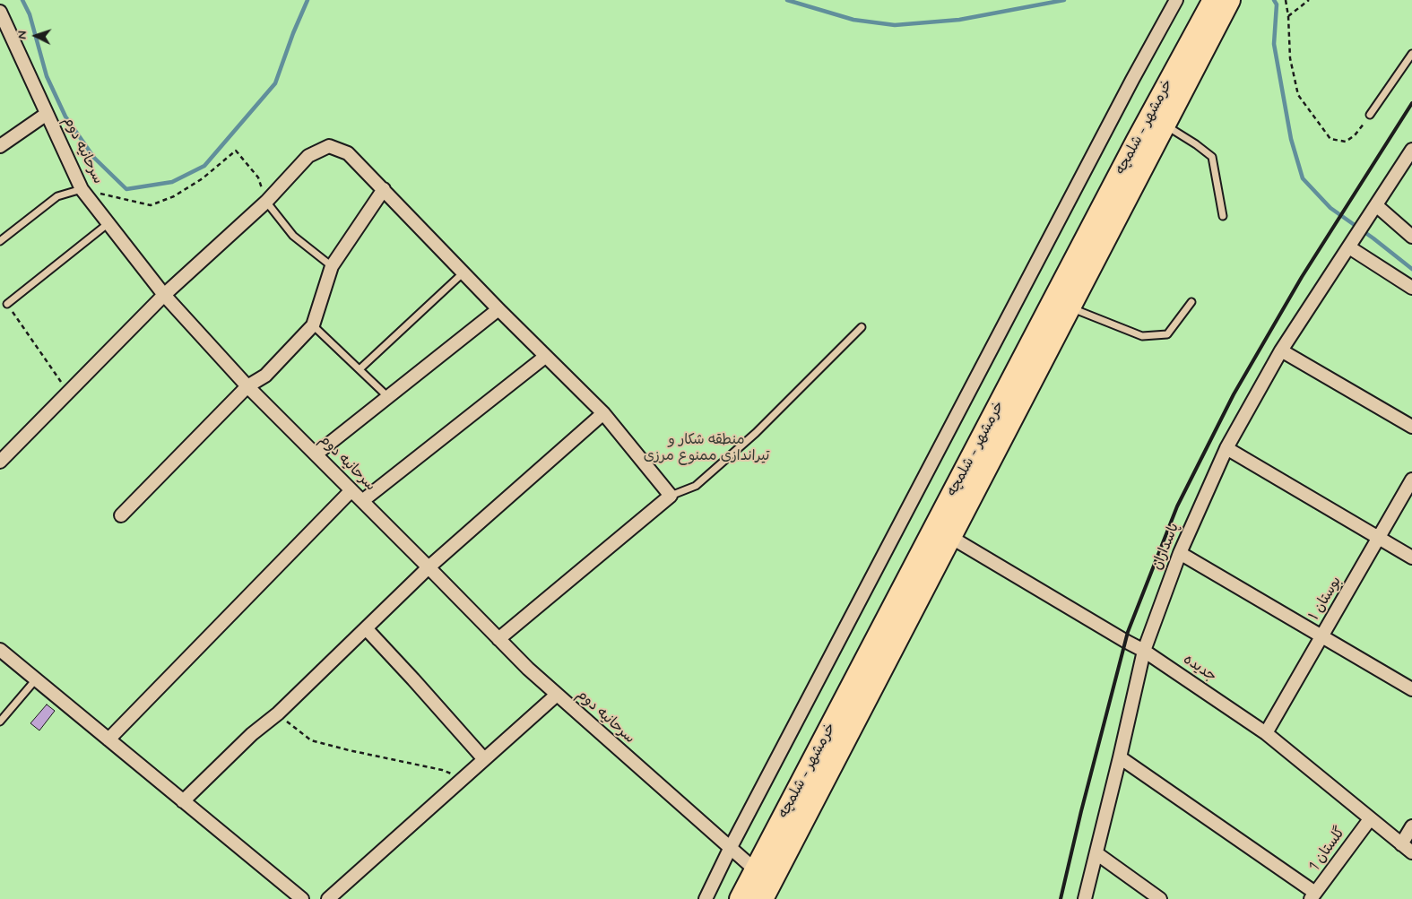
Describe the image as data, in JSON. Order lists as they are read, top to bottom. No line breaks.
{"streets":{"highway":["خرمشهر - شلمچه"],"street":["سرحانیه دوم","پاسداران","بوستان ۱","جدیده","گلستان 1"]},"crossings":[["خرمشهر - شلمچه","سرحانیه دوم"],["خرمشهر - شلمچه","جدیده"],["پاسداران","جدیده"],["بوستان ۱","جدیده"],["جدیده","گلستان 1"]],"parks":["منطقه شکار و تیراندازی ممنوع مرزی"],"north":"left"}
